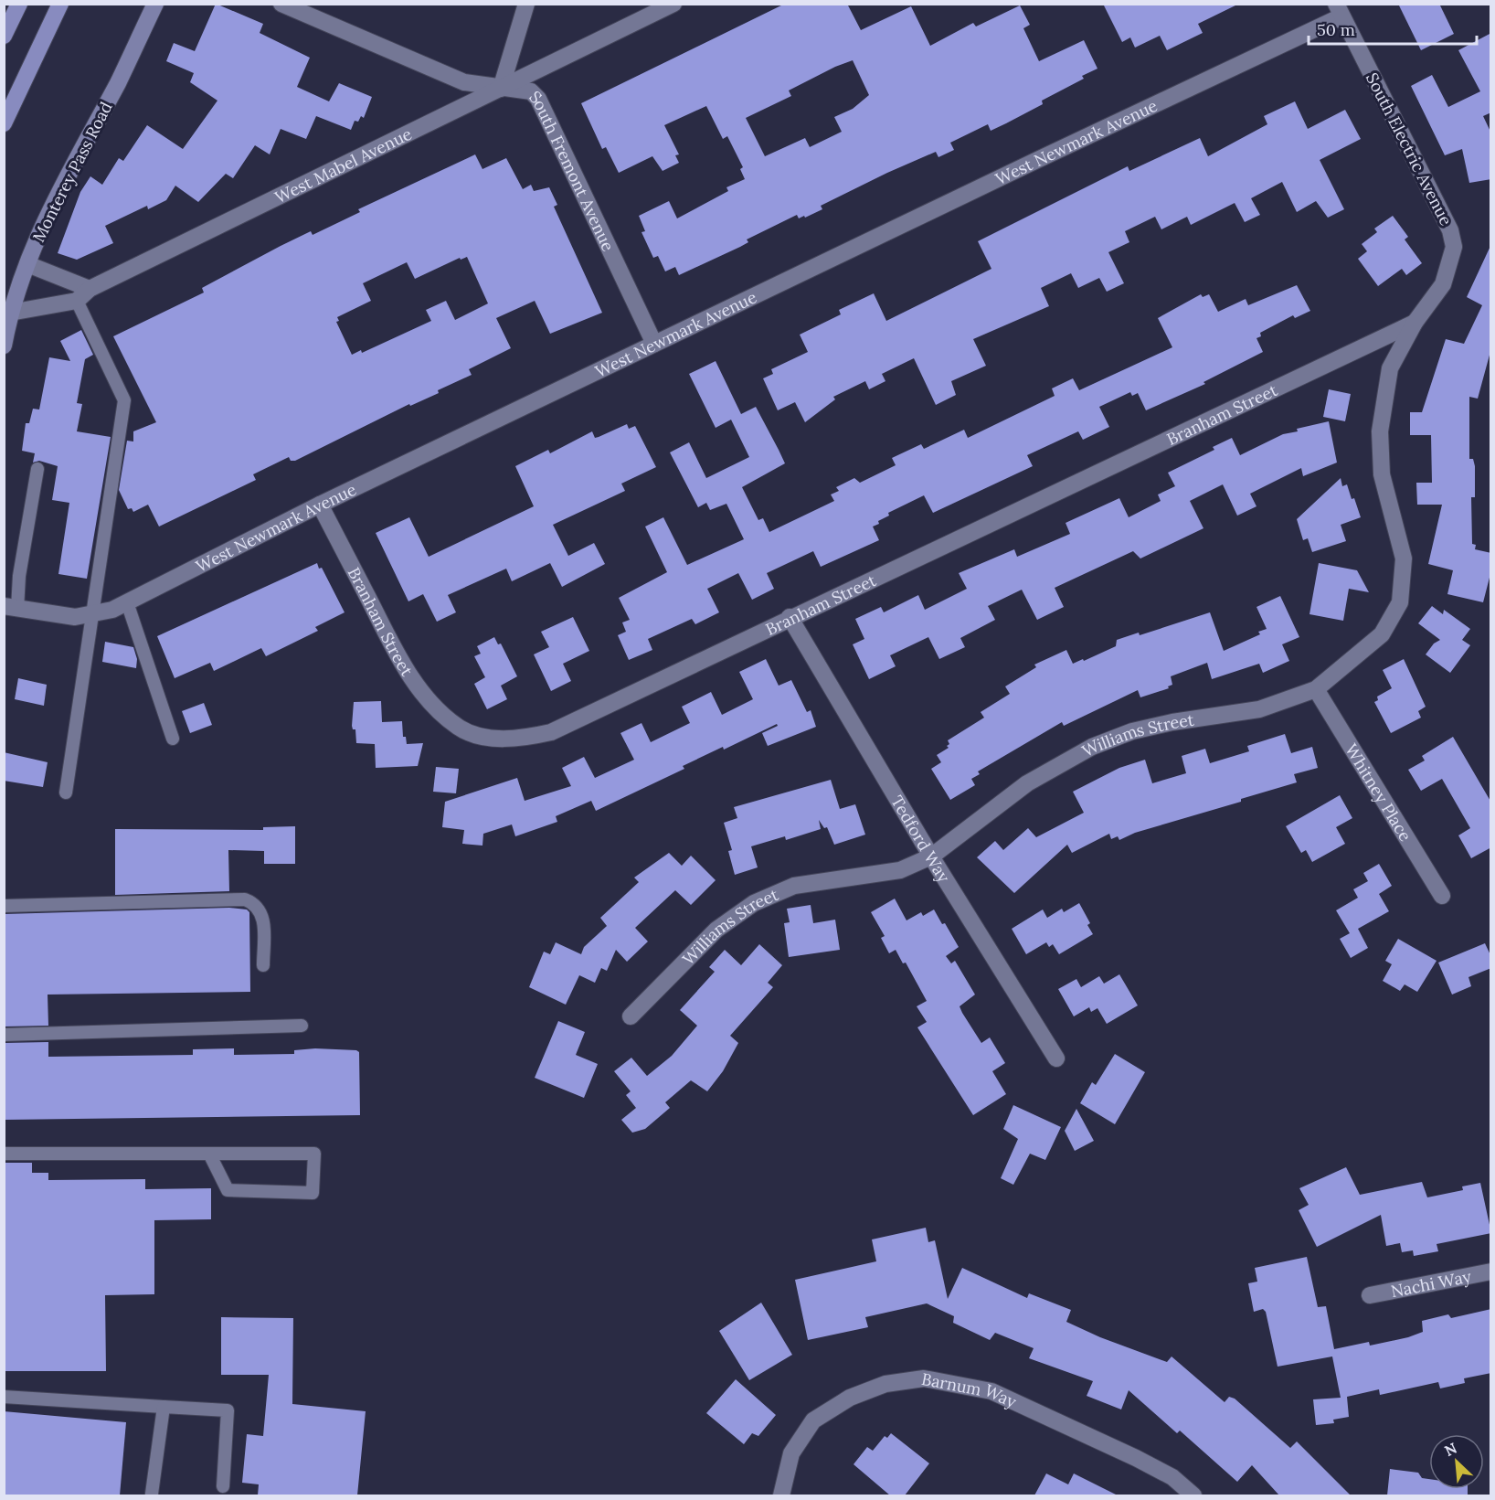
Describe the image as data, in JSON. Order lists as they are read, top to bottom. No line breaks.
{"streets":{"main road":["Monterey Pass Road"],"street":["West Newmark Avenue","South Electric Avenue","West Mabel Avenue","South Fremont Avenue","Branham Street","Williams Street","Whitney Place","Tedford Way","Nachi Way","Barnum Way"]},"crossings":[["West Newmark Avenue","South Electric Avenue"],["West Newmark Avenue","South Fremont Avenue"],["West Newmark Avenue","Branham Street"],["South Electric Avenue","Branham Street"],["South Electric Avenue","Williams Street"],["West Mabel Avenue","Monterey Pass Road"],["West Mabel Avenue","South Fremont Avenue"],["Branham Street","Williams Street"],["Branham Street","Tedford Way"],["Williams Street","Whitney Place"],["Williams Street","Tedford Way"]],"scale_bar":"50 m","north":"top left"}
